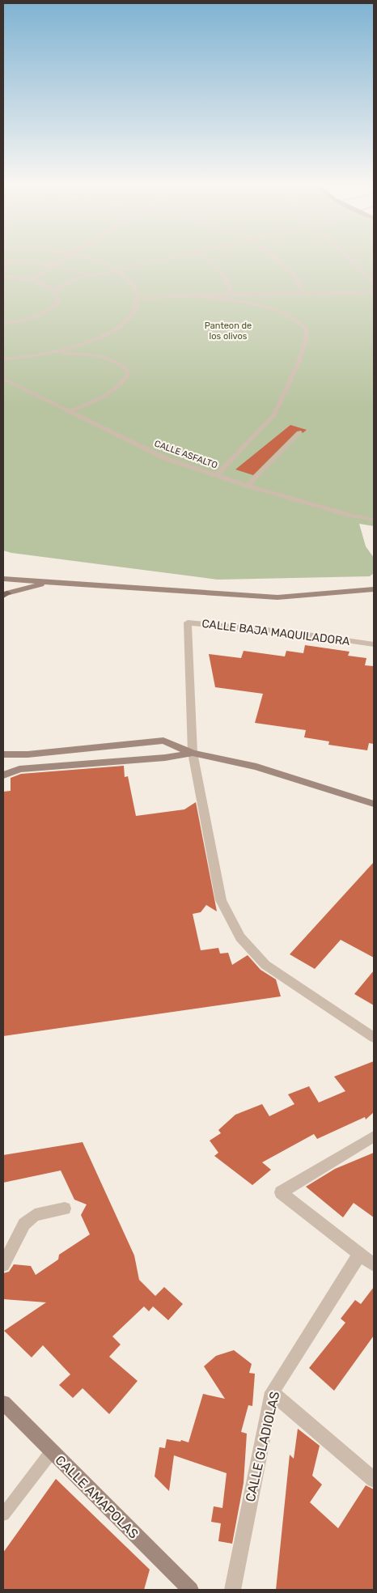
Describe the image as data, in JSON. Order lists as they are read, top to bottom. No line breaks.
{"streets":{"street":["CALLE BAJA MAQUILADORA","CALLE GLADIOLAS","CALLE AMAPOLAS"],"lane":["CALLE ASFALTO"]},"parks":["Panteon de los olivos"]}
